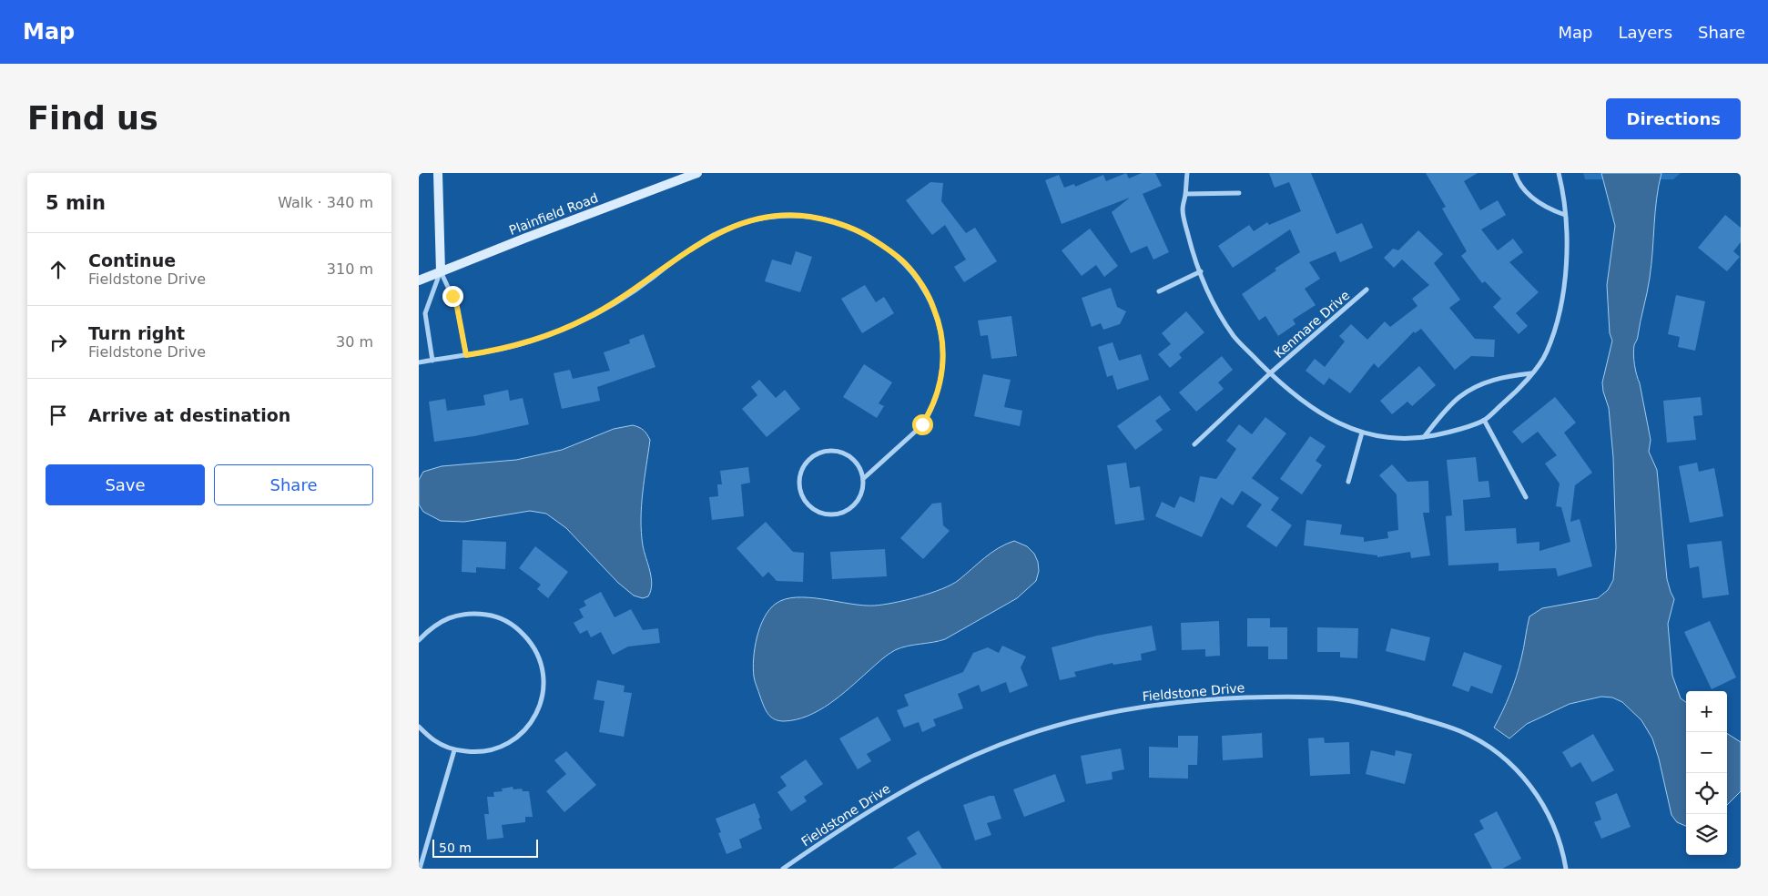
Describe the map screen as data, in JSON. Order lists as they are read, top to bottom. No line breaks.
{"streets":{"main road":["Plainfield Road"],"street":["Kenmare Drive","Fieldstone Drive"]},"scale_bar":"50 m","page":{"header":"Map","nav":["Map","Layers","Share"],"buttons":["Directions",["Save","Share"]],"title":"Find us","heading":["5 min","Walk · 340 m"],"list":[["Continue","Fieldstone Drive","310 m"],["Turn right","Fieldstone Drive","30 m"],"Arrive at destination"],"map_buttons":["+","−"],"scale":"50 m"}}
